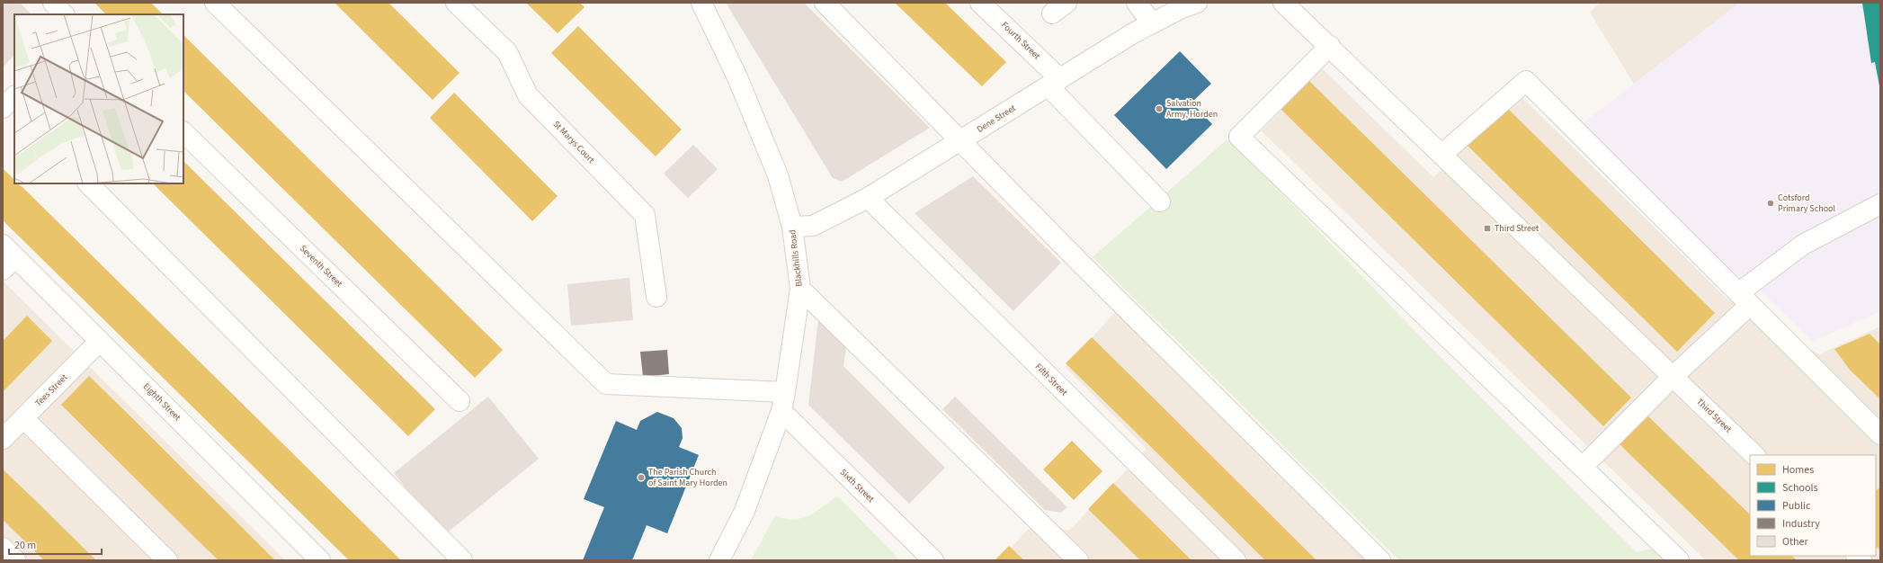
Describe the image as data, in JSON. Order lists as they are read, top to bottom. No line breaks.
{"streets":{"street":["Fourth Street","Dene Street","St Marys Court","Blackhills Road","Seventh Street","Fifth Street","Tees Street","Eighth Street","Third Street","Sixth Street"]},"crossings":[["Fourth Street","Dene Street"],["Dene Street","Blackhills Road"],["Dene Street","Fifth Street"],["Blackhills Road","Sixth Street"],["Tees Street","Eighth Street"]],"places":{"other":["Salvation Army, Horden","Cotsford Primary School","The Parish Church of Saint Mary Horden"],"transit":["Third Street"]},"legend":["Homes","Schools","Public","Industry","Other"],"scale_bar":"20 m"}
